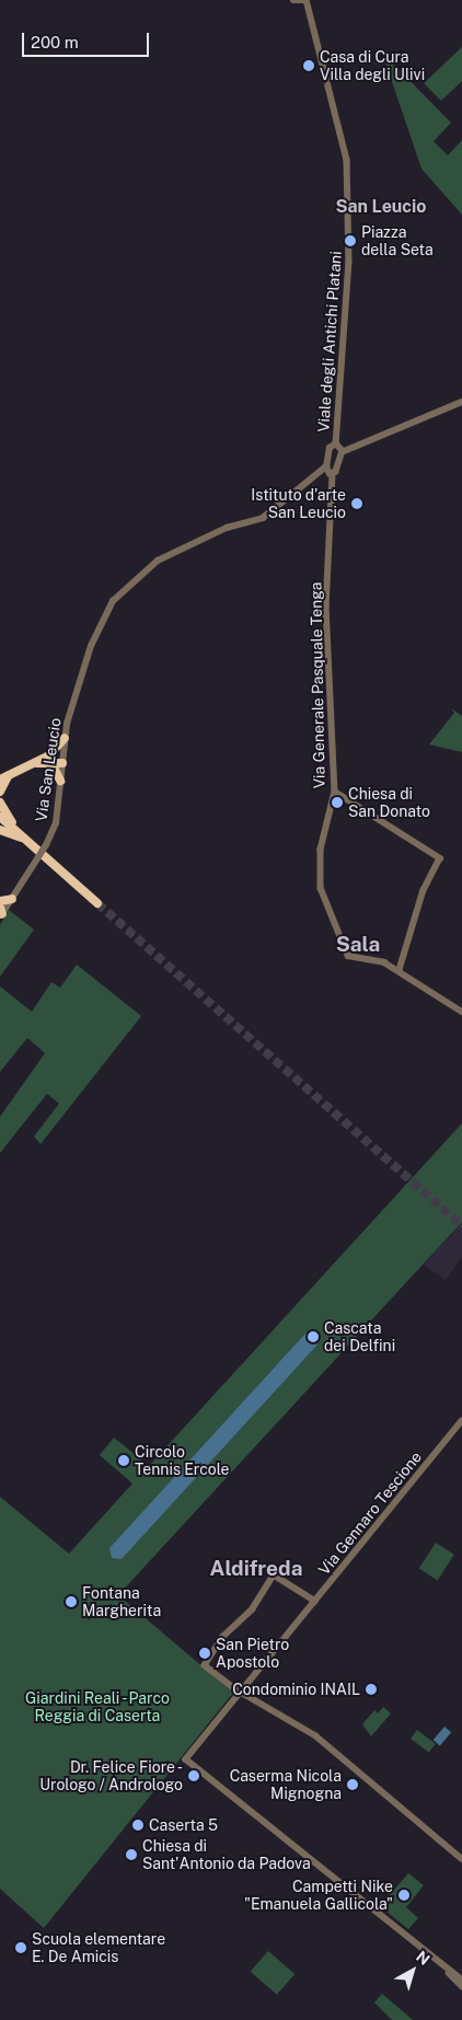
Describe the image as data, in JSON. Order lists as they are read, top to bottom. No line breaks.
{"streets":{"street":["Viale degli Antichi Platani","Via Generale Pasquale Tenga","Via San Leucio","Via Gennaro Tescione"]},"crossings":[["Via Generale Pasquale Tenga","Via San Leucio"]],"districts":["San Leucio","Sala","Aldifreda"],"parks":["Giardini Reali - Parco Reggia di Caserta"],"places":["Casa di Cura Villa degli Ulivi","Piazza della Seta","Istituto d'arte San Leucio","Chiesa di San Donato","Cascata dei Delfini","Circolo Tennis Ercole","Fontana Margherita","San Pietro Apostolo","Condominio INAIL","Dr. Felice Fiore - Urologo / Andrologo","Caserma Nicola Mignogna","Caserta 5","Chiesa di Sant'Antonio da Padova","Campetti Nike \"Emanuela Gallicola\"","Scuola elementare E. De Amicis"],"scale_bar":"200 m","north":"top right"}
